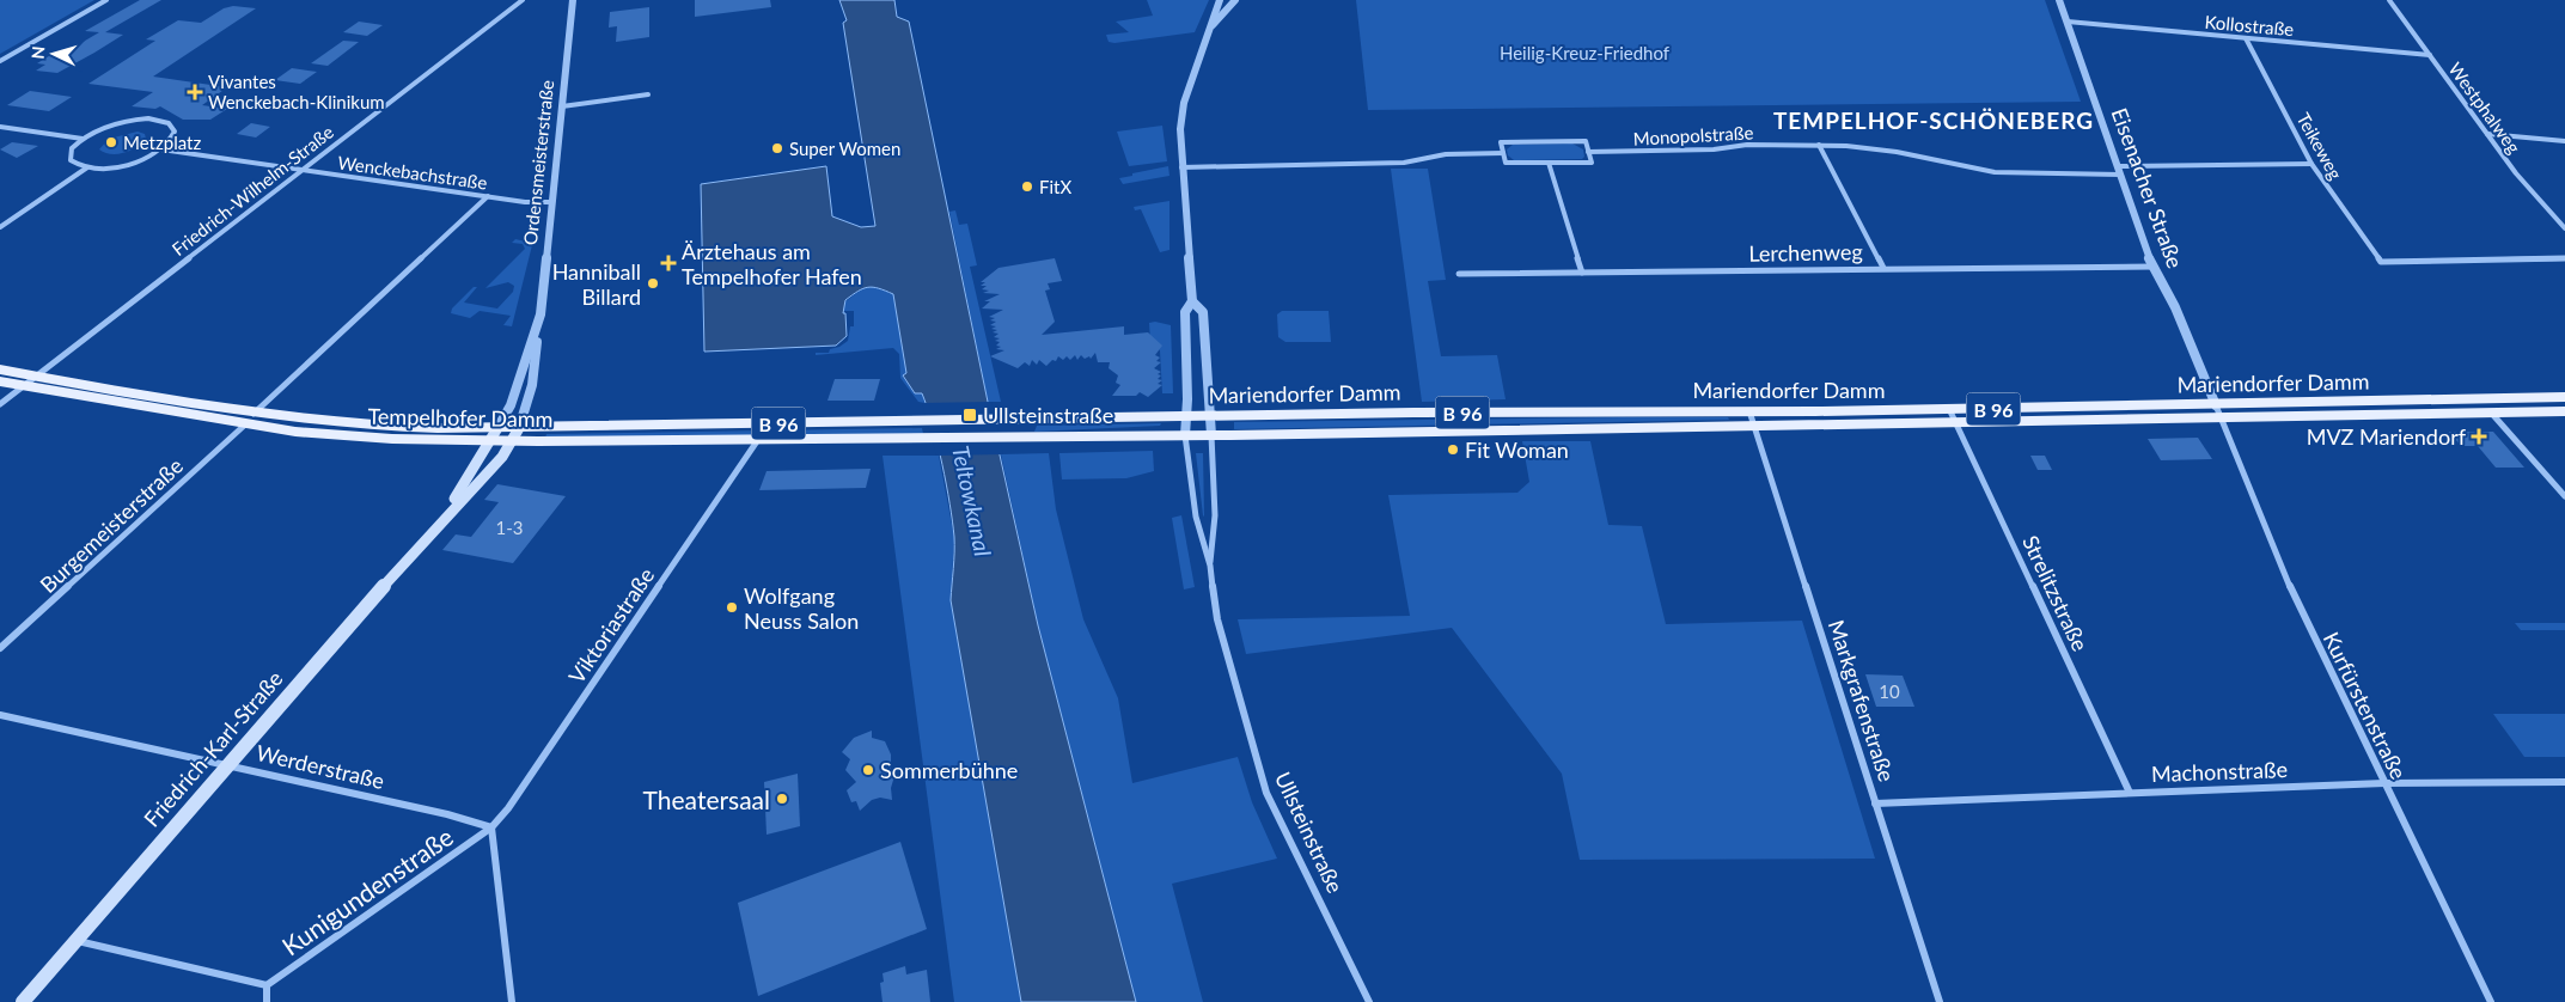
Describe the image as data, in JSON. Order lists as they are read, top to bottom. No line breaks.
{"streets":{"main road":["Mariendorfer Damm","B 96","Tempelhofer Damm","Friedrich-Karl-Straße"],"street":["Kollostraße","Westphalweg","Monopolstraße","Teikeweg","Ordensmeisterstraße","Wenckebachstraße","Eisenacher Straße","Friedrich-Wilhelm-Straße","Lerchenweg","Burgemeisterstraße","Strelitzstraße","Viktoriastraße","Markgrafenstraße","Kurfürstenstraße","Werderstraße","Machonstraße","Ullsteinstraße","Kunigundenstraße"]},"crossings":[["Kollostraße","Westphalweg"],["Kollostraße","Teikeweg"],["Kollostraße","Eisenacher Straße"],["Monopolstraße","Teikeweg"],["Monopolstraße","Eisenacher Straße"],["Ordensmeisterstraße","Wenckebachstraße"],["Ordensmeisterstraße","Tempelhofer Damm"],["Ordensmeisterstraße","Friedrich-Karl-Straße"],["Wenckebachstraße","Friedrich-Wilhelm-Straße"],["Wenckebachstraße","Burgemeisterstraße"],["Eisenacher Straße","Lerchenweg"],["Eisenacher Straße","Mariendorfer Damm"],["Eisenacher Straße","Kurfürstenstraße"],["Friedrich-Wilhelm-Straße","Tempelhofer Damm"],["Mariendorfer Damm","Tempelhofer Damm"],["Mariendorfer Damm","Strelitzstraße"],["Mariendorfer Damm","Markgrafenstraße"],["Mariendorfer Damm","Kurfürstenstraße"],["Mariendorfer Damm","Ullsteinstraße"],["Tempelhofer Damm","Burgemeisterstraße"],["Tempelhofer Damm","Viktoriastraße"],["Tempelhofer Damm","Friedrich-Karl-Straße"],["Strelitzstraße","Machonstraße"],["Viktoriastraße","Werderstraße"],["Viktoriastraße","Kunigundenstraße"],["Markgrafenstraße","Machonstraße"],["Kurfürstenstraße","Machonstraße"],["Friedrich-Karl-Straße","Werderstraße"],["Werderstraße","Kunigundenstraße"]],"districts":["TEMPELHOF-SCHÖNEBERG"],"water":["Teltowkanal"],"parks":["Heilig-Kreuz-Friedhof"],"places":{"health":["Vivantes Wenckebach-Klinikum","Ärztehaus am Tempelhofer Hafen","MVZ Mariendorf"],"other":["Metzplatz","Super Women","FitX","Hanniball Billard","Fit Woman","Wolfgang Neuss Salon","Sommerbühne","Theatersaal"],"transit":["Ullsteinstraße"]},"house_numbers":["1-3","10"],"north":"left"}
